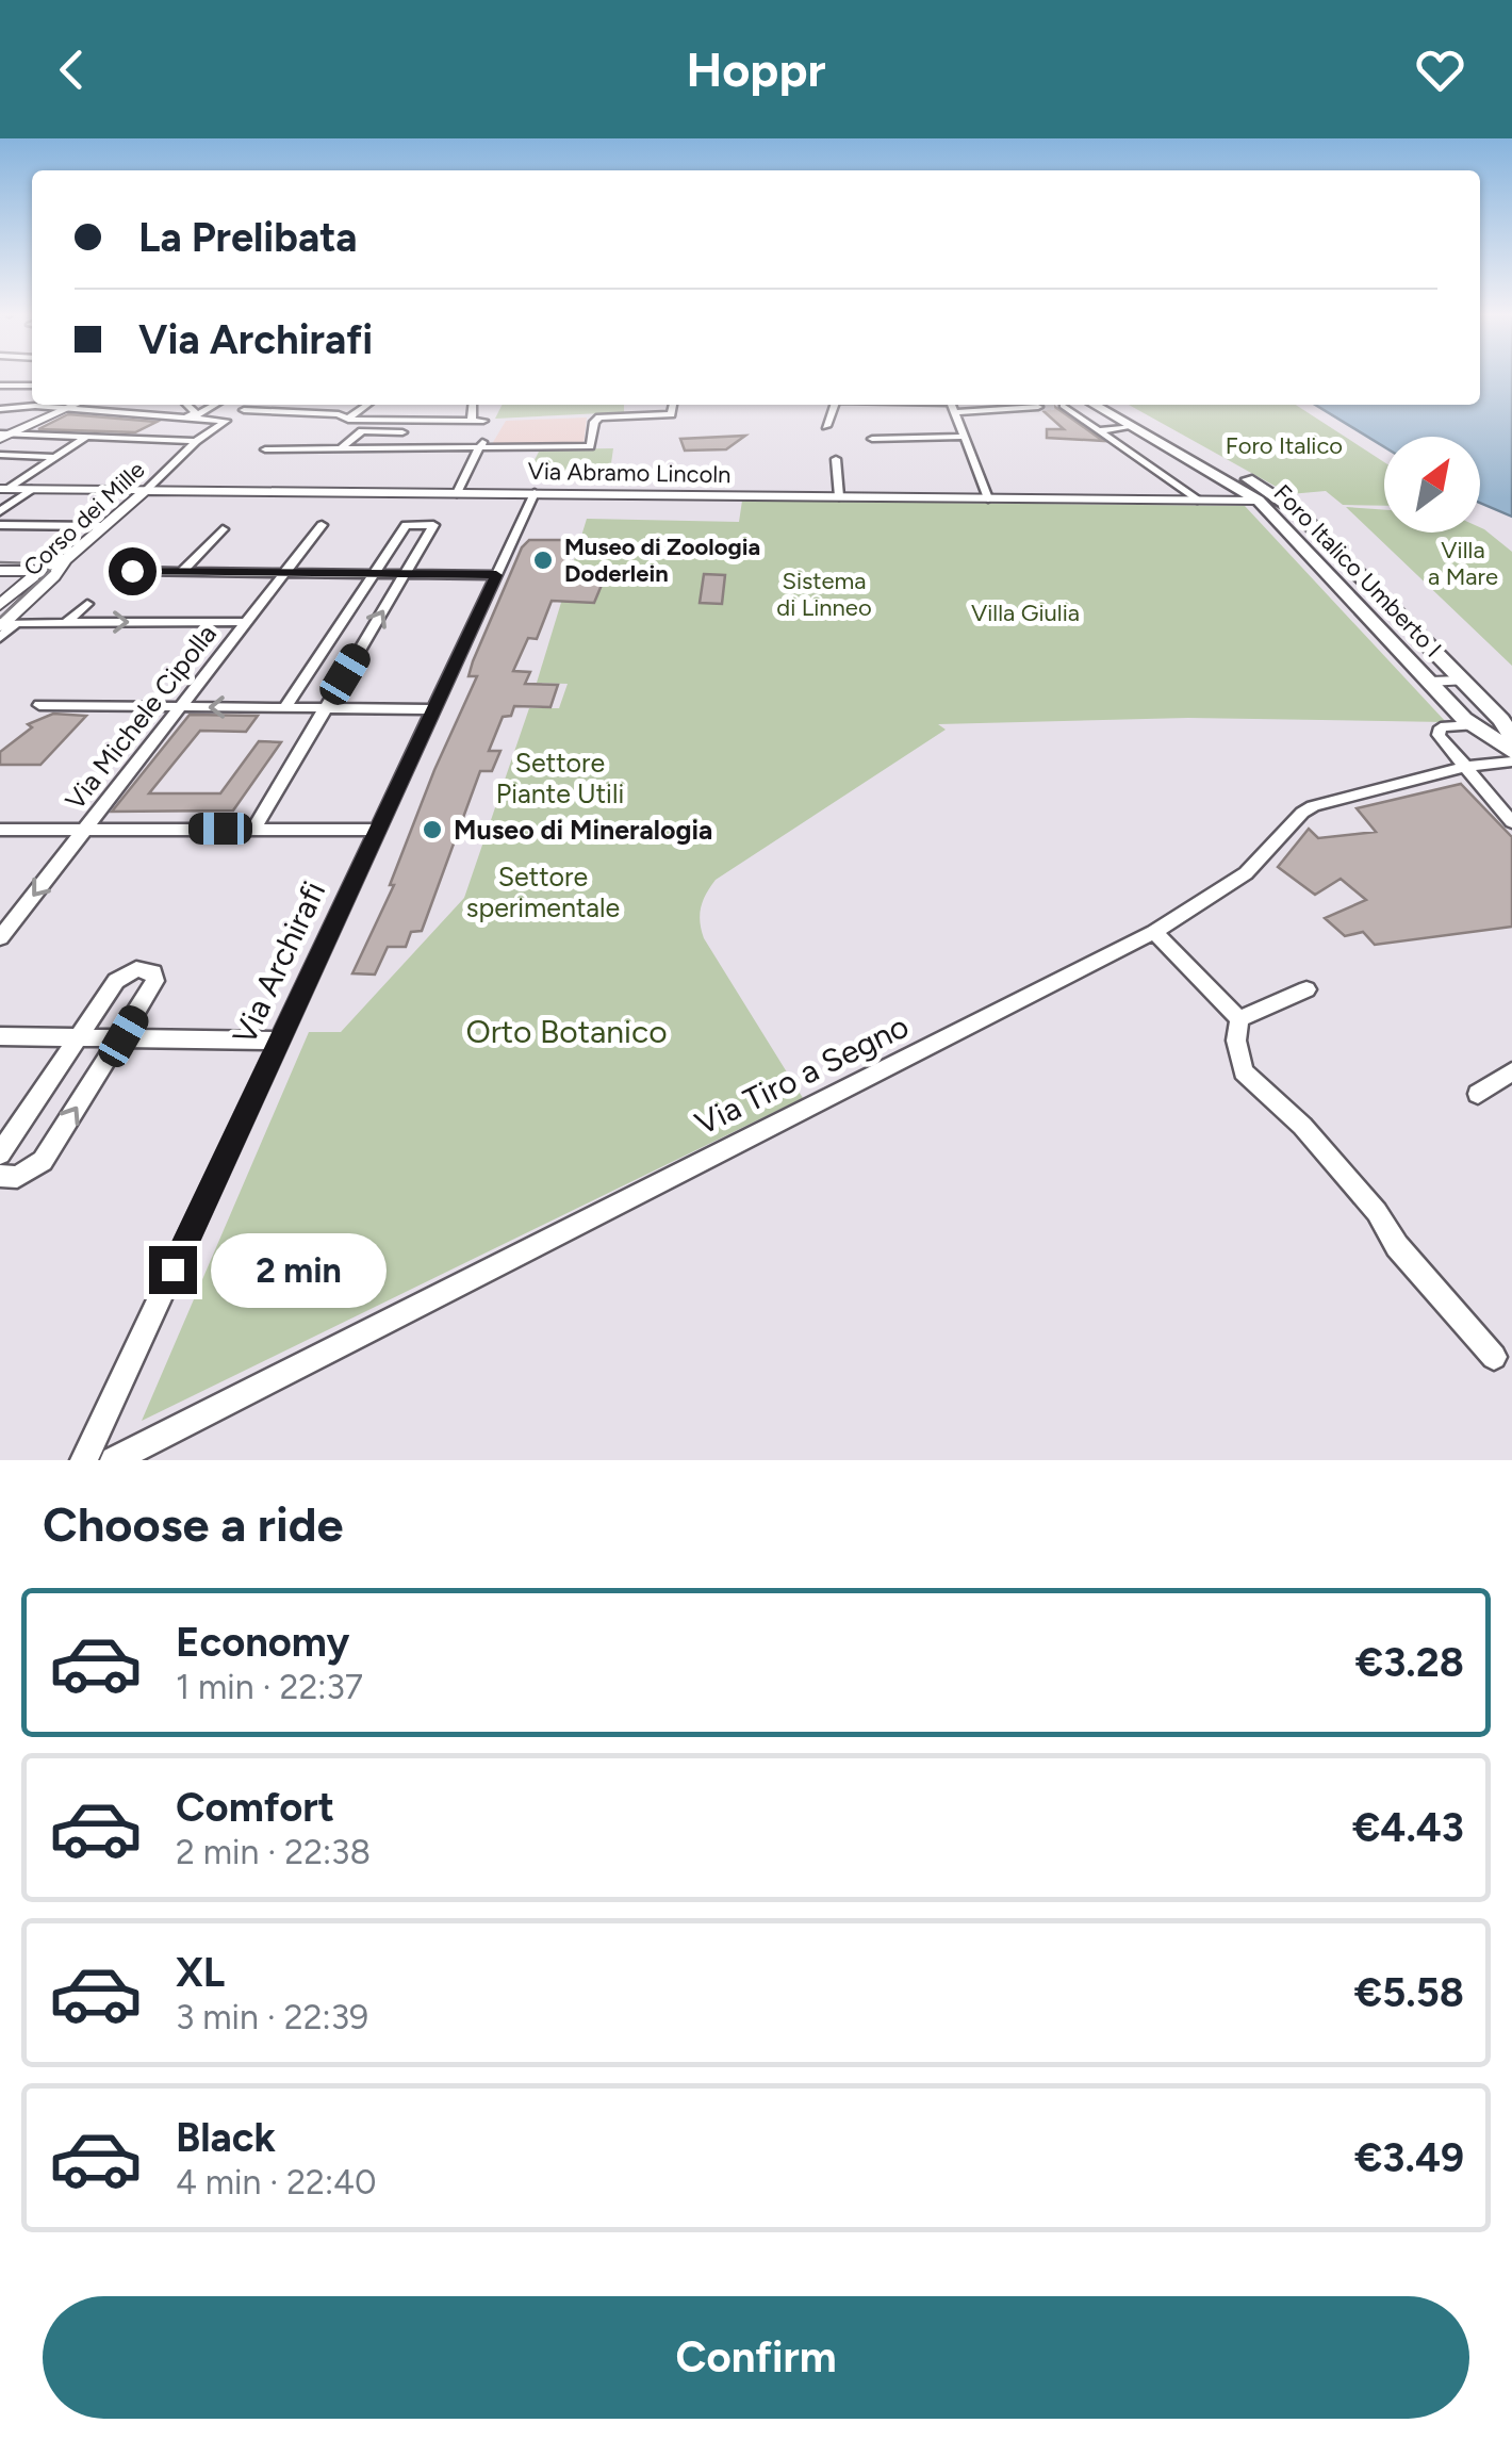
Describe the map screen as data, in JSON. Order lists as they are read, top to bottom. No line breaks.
{"streets":{"main road":["Foro Italico Umberto I"],"street":["Via Abramo Lincoln","Corso dei Mille","Via Michele Cipolla","Via Archirafi","Via Tiro a Segno"]},"crossings":[["Via Abramo Lincoln","Corso dei Mille"],["Via Abramo Lincoln","Foro Italico Umberto I"],["Via Abramo Lincoln","Via Archirafi"]],"parks":["Foro Italico","Villa a Mare","Sistema di Linneo","Villa Giulia","Settore Piante Utili","Settore sperimentale","Orto Botanico"],"places":["Museo di Zoologia Doderlein","Museo di Mineralogia"],"north":"top right","page":{"header":"Hoppr","banner":["La Prelibata","Via Archirafi"],"bubble":"2 min","heading":"Choose a ride","list":[{"name":"Economy","note":"1 min · 22:37","value":"€3.28"},{"name":"Comfort","note":"2 min · 22:38","value":"€4.43"},{"name":"XL","note":"3 min · 22:39","value":"€5.58"},{"name":"Black","note":"4 min · 22:40","value":"€3.49"}],"buttons":"Confirm"}}
